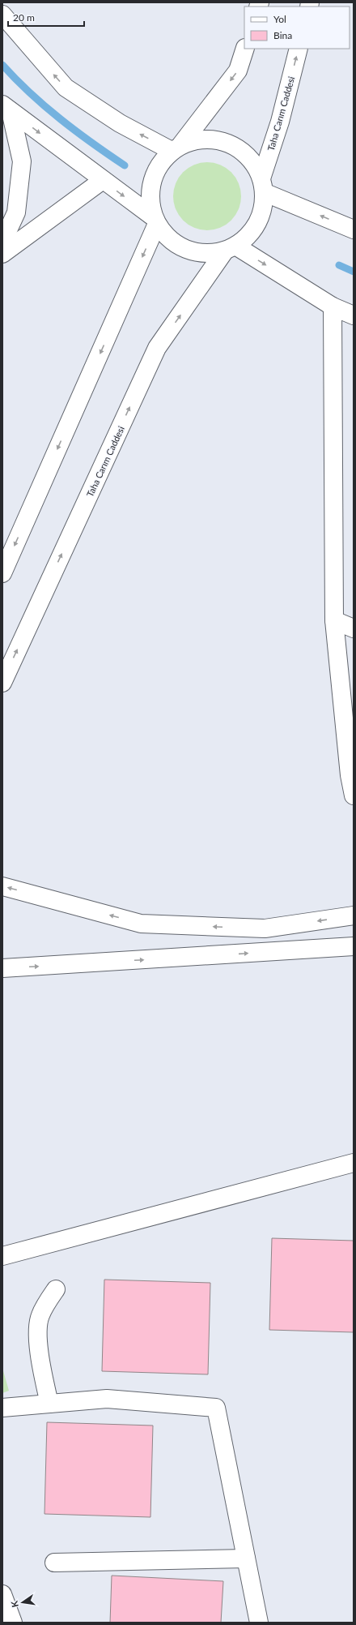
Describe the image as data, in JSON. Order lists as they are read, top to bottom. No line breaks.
{"streets":{"street":["Taha Carım Caddesi"]},"legend":["Yol","Bina"],"scale_bar":"20 m","north":"left"}
